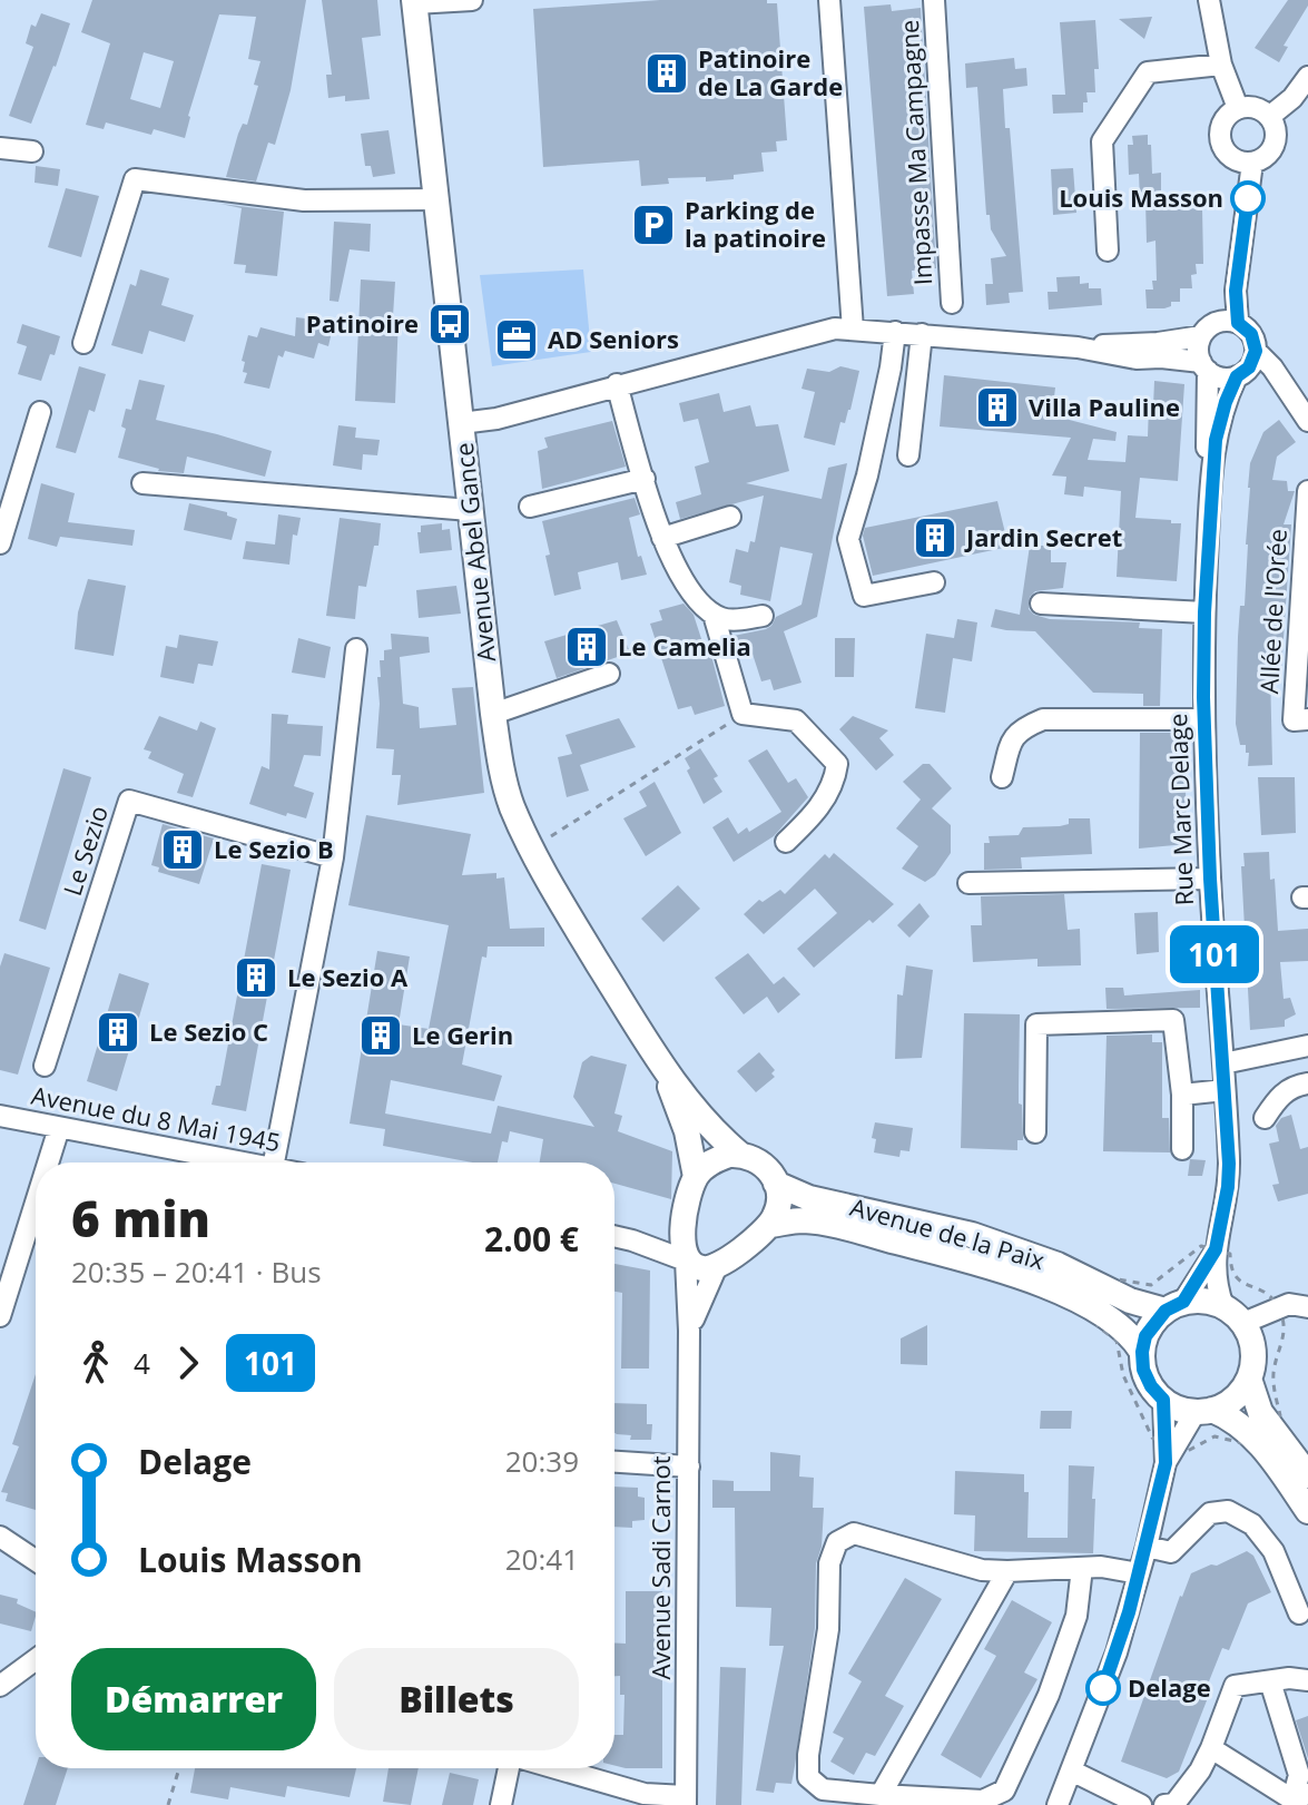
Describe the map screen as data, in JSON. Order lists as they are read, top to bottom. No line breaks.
{"streets":{"main road":["Avenue Abel Gance","Avenue de la Paix"],"street":["Impasse Ma Campagne","Allée de l'Orée","Rue Marc Delage","Le Sezio","Avenue du 8 Mai 1945","Avenue Sadi Carnot"]},"crossings":[["Avenue Abel Gance","Avenue de la Paix"],["Avenue Abel Gance","Avenue Sadi Carnot"],["Rue Marc Delage","Avenue de la Paix"],["Avenue de la Paix","Avenue Sadi Carnot"]],"places":{"building":["Patinoire de La Garde","Villa Pauline","Jardin Secret","Le Camelia","Le Sezio B","Le Sezio A","Le Sezio C","Le Gerin"],"other":["Louis Masson","Delage"],"parking":["Parking de la patinoire"],"bus stop":["Patinoire"],"office":["AD Seniors"]},"lines":["bus line 101"],"page":{"on_map":"101","heading":["6 min","20:35 – 20:41 · Bus","2.00 €"],"legs":["4","101"],"list":[{"name":"Delage","value":"20:39"},{"name":"Louis Masson","value":"20:41"}],"buttons":["Démarrer","Billets"]}}
